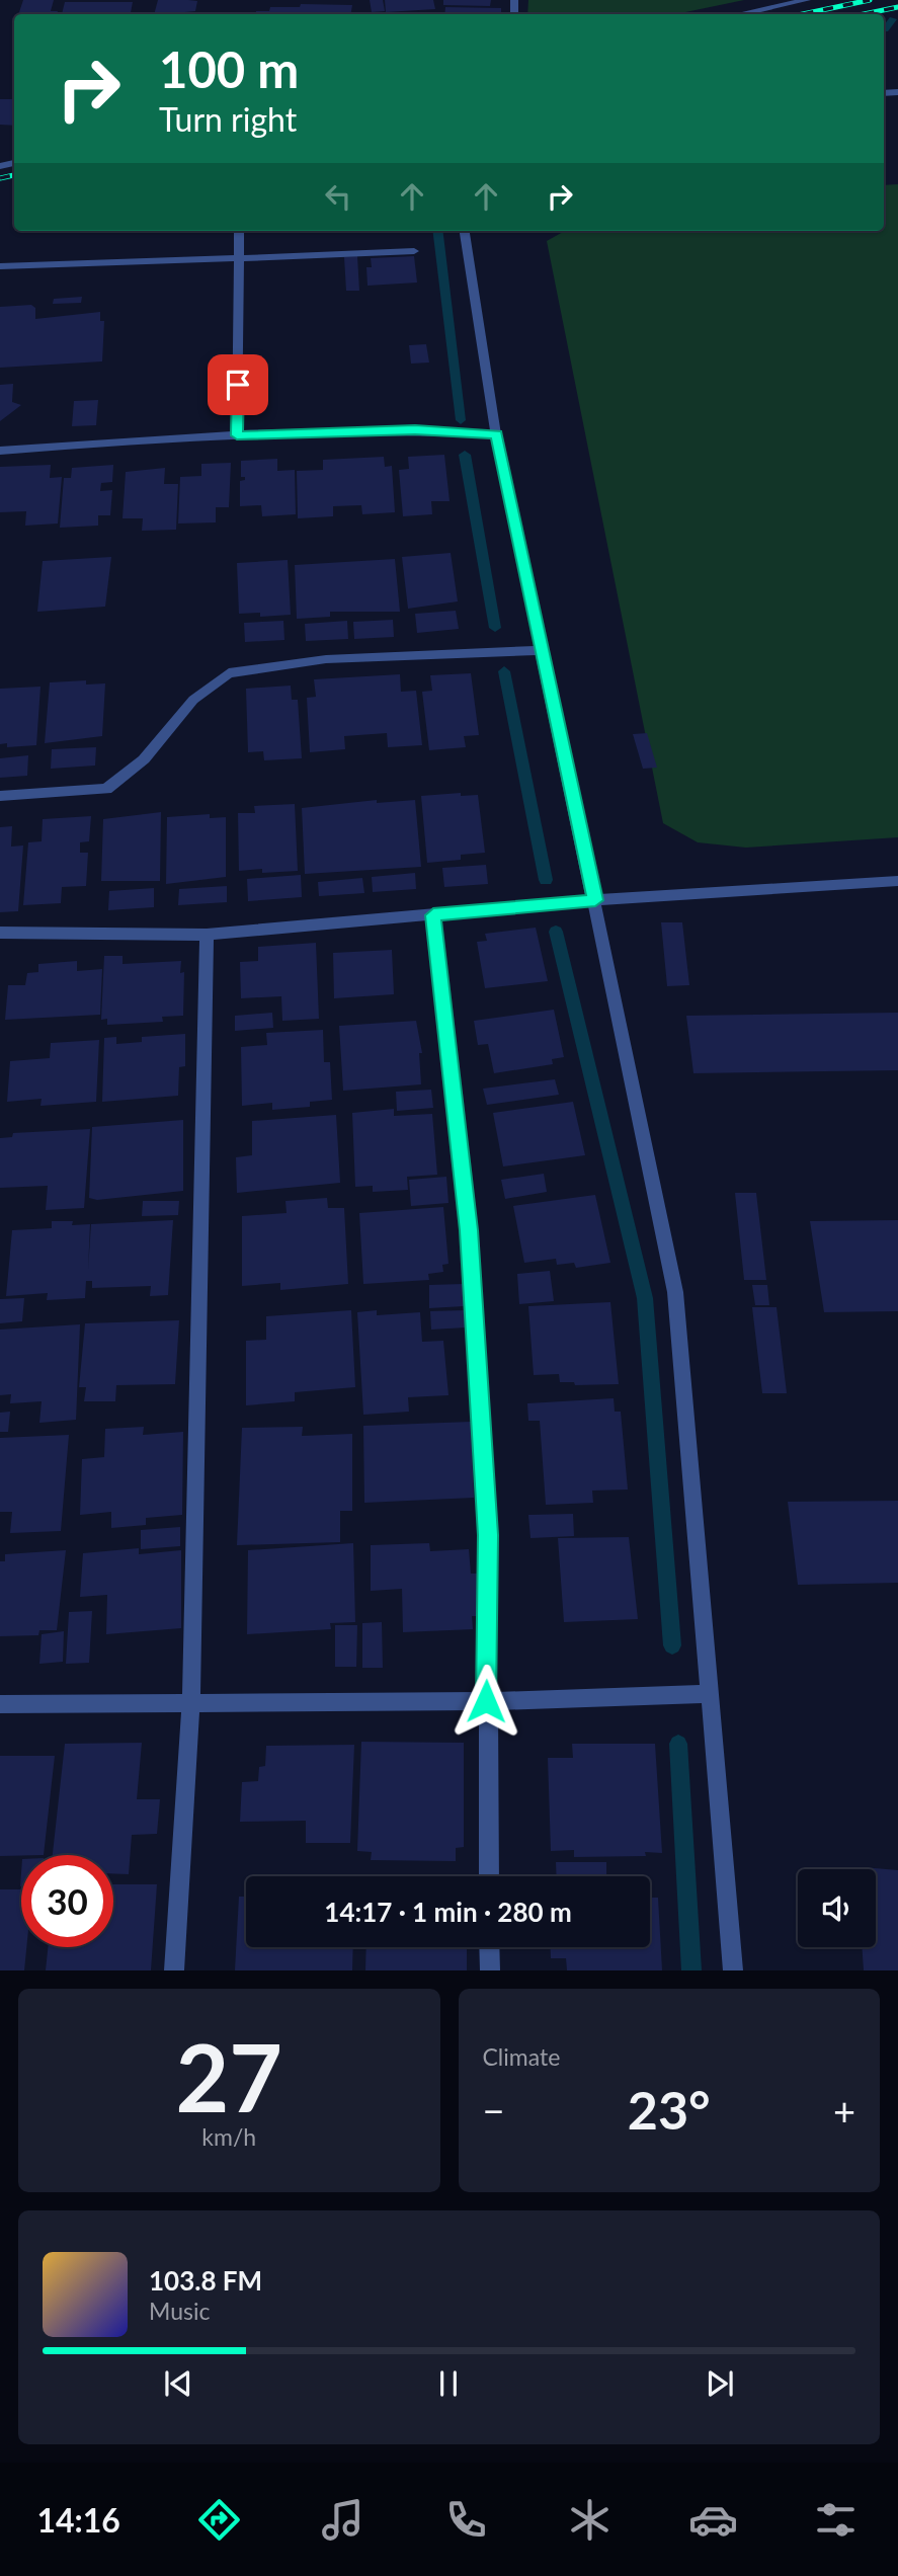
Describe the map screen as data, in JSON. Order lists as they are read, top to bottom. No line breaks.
{"page":{"turn":["100 m","Turn right"],"limit":"30","trip":"14:17 · 1 min · 280 m","tile":[["27","km/h"],"Climate"],"heat":["−","23°","+"],"song":["103.8 FM","Music"],"tabs":"14:16"}}
